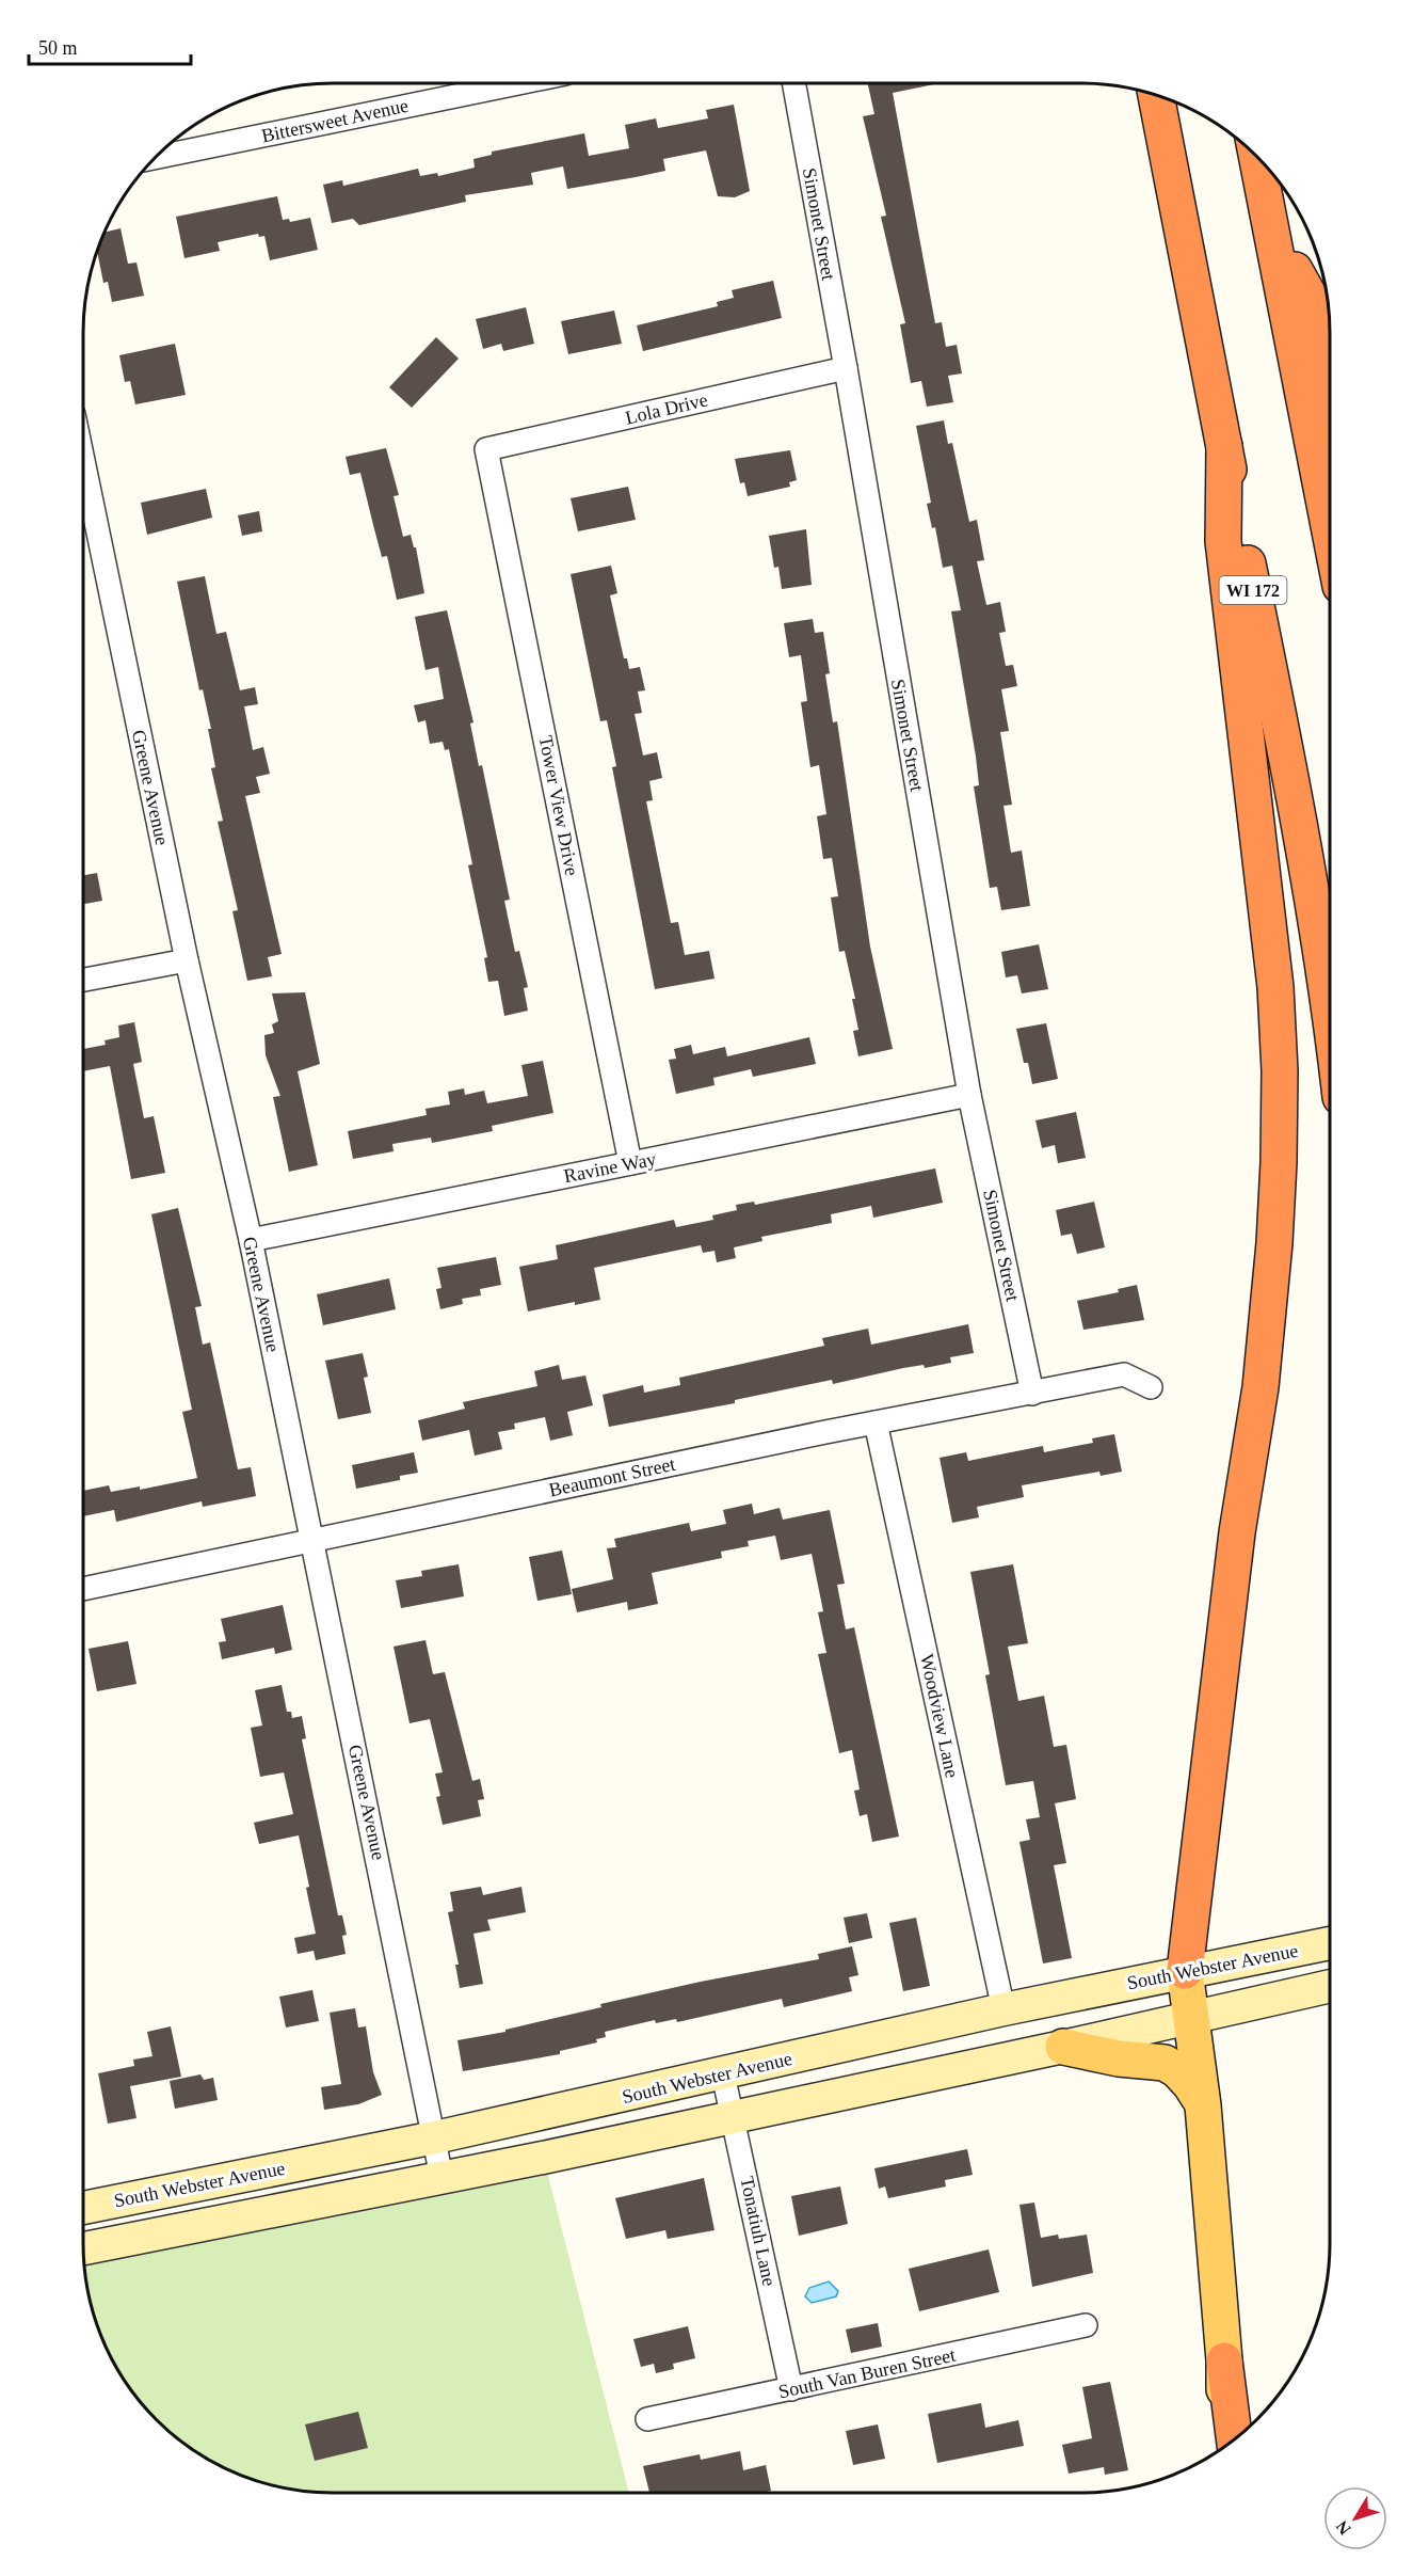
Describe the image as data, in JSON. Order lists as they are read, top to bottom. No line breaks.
{"streets":{"highway":["WI 172"],"main road":["South Webster Avenue"],"street":["Bittersweet Avenue","Simonet Street","Lola Drive","Greene Avenue","Tower View Drive","Ravine Way","Beaumont Street","Woodview Lane","Tonatiuh Lane","South Van Buren Street"]},"crossings":[["Simonet Street","Lola Drive"],["Simonet Street","Ravine Way"],["Simonet Street","Beaumont Street"],["Lola Drive","Tower View Drive"],["Greene Avenue","Ravine Way"],["Greene Avenue","Beaumont Street"],["Greene Avenue","South Webster Avenue"],["Tower View Drive","Ravine Way"],["Beaumont Street","Woodview Lane"],["Woodview Lane","South Webster Avenue"],["South Webster Avenue","Tonatiuh Lane"],["Tonatiuh Lane","South Van Buren Street"]],"scale_bar":"50 m","north":"bottom left"}
